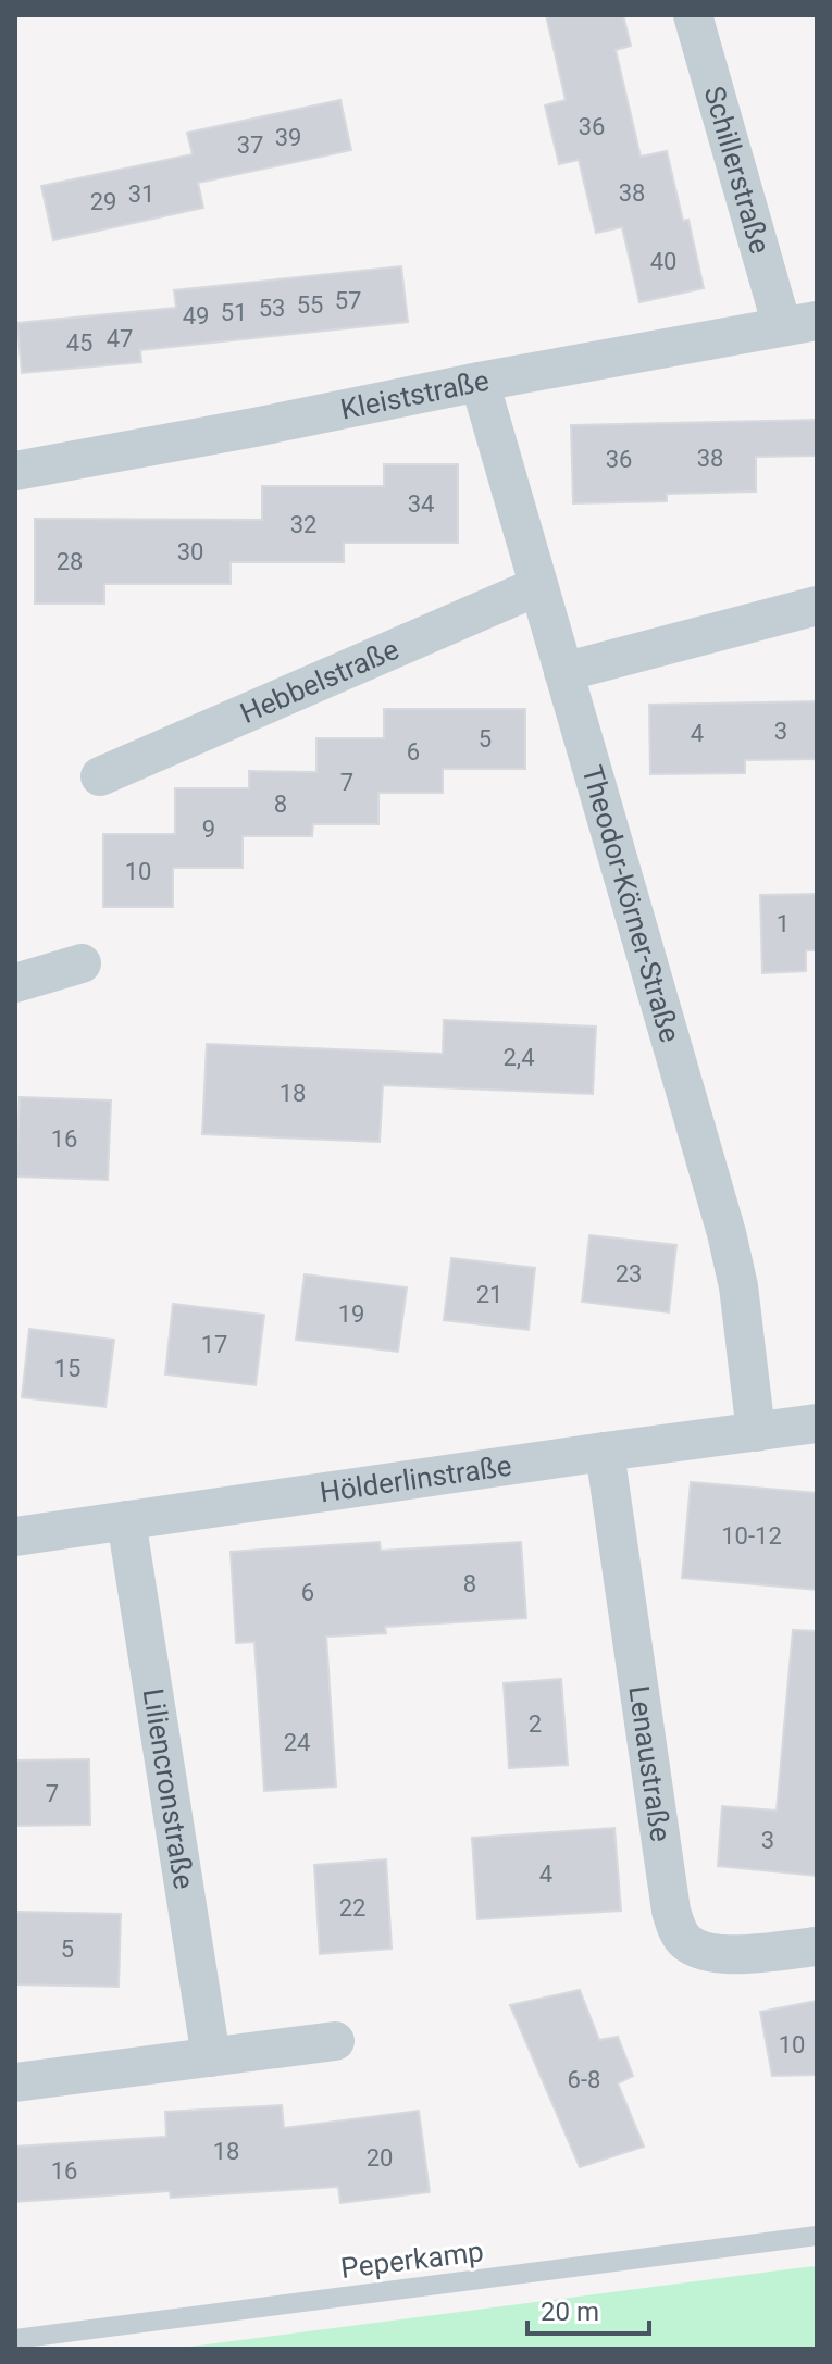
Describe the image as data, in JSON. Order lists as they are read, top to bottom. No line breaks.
{"streets":{"street":["Schillerstraße","Kleiststraße","Hebbelstraße","Theodor-Körner-Straße","Hölderlinstraße","Lenaustraße","Liliencronstraße"],"lane":["Peperkamp"]},"crossings":[["Schillerstraße","Kleiststraße"],["Kleiststraße","Theodor-Körner-Straße"],["Hebbelstraße","Theodor-Körner-Straße"],["Theodor-Körner-Straße","Hölderlinstraße"],["Hölderlinstraße","Lenaustraße"],["Hölderlinstraße","Liliencronstraße"]],"house_numbers":["36","39","37","38","31","29","40","57","55","53","51","49","47","45","38","36","34","32","30","28","3","4","5","6","7","8","9","10","1","2,4","18","16","23","21","19","17","15","10-12","8","6","2","24","7","3","4","22","5","10","6-8","18","20","16"],"scale_bar":"20 m"}
